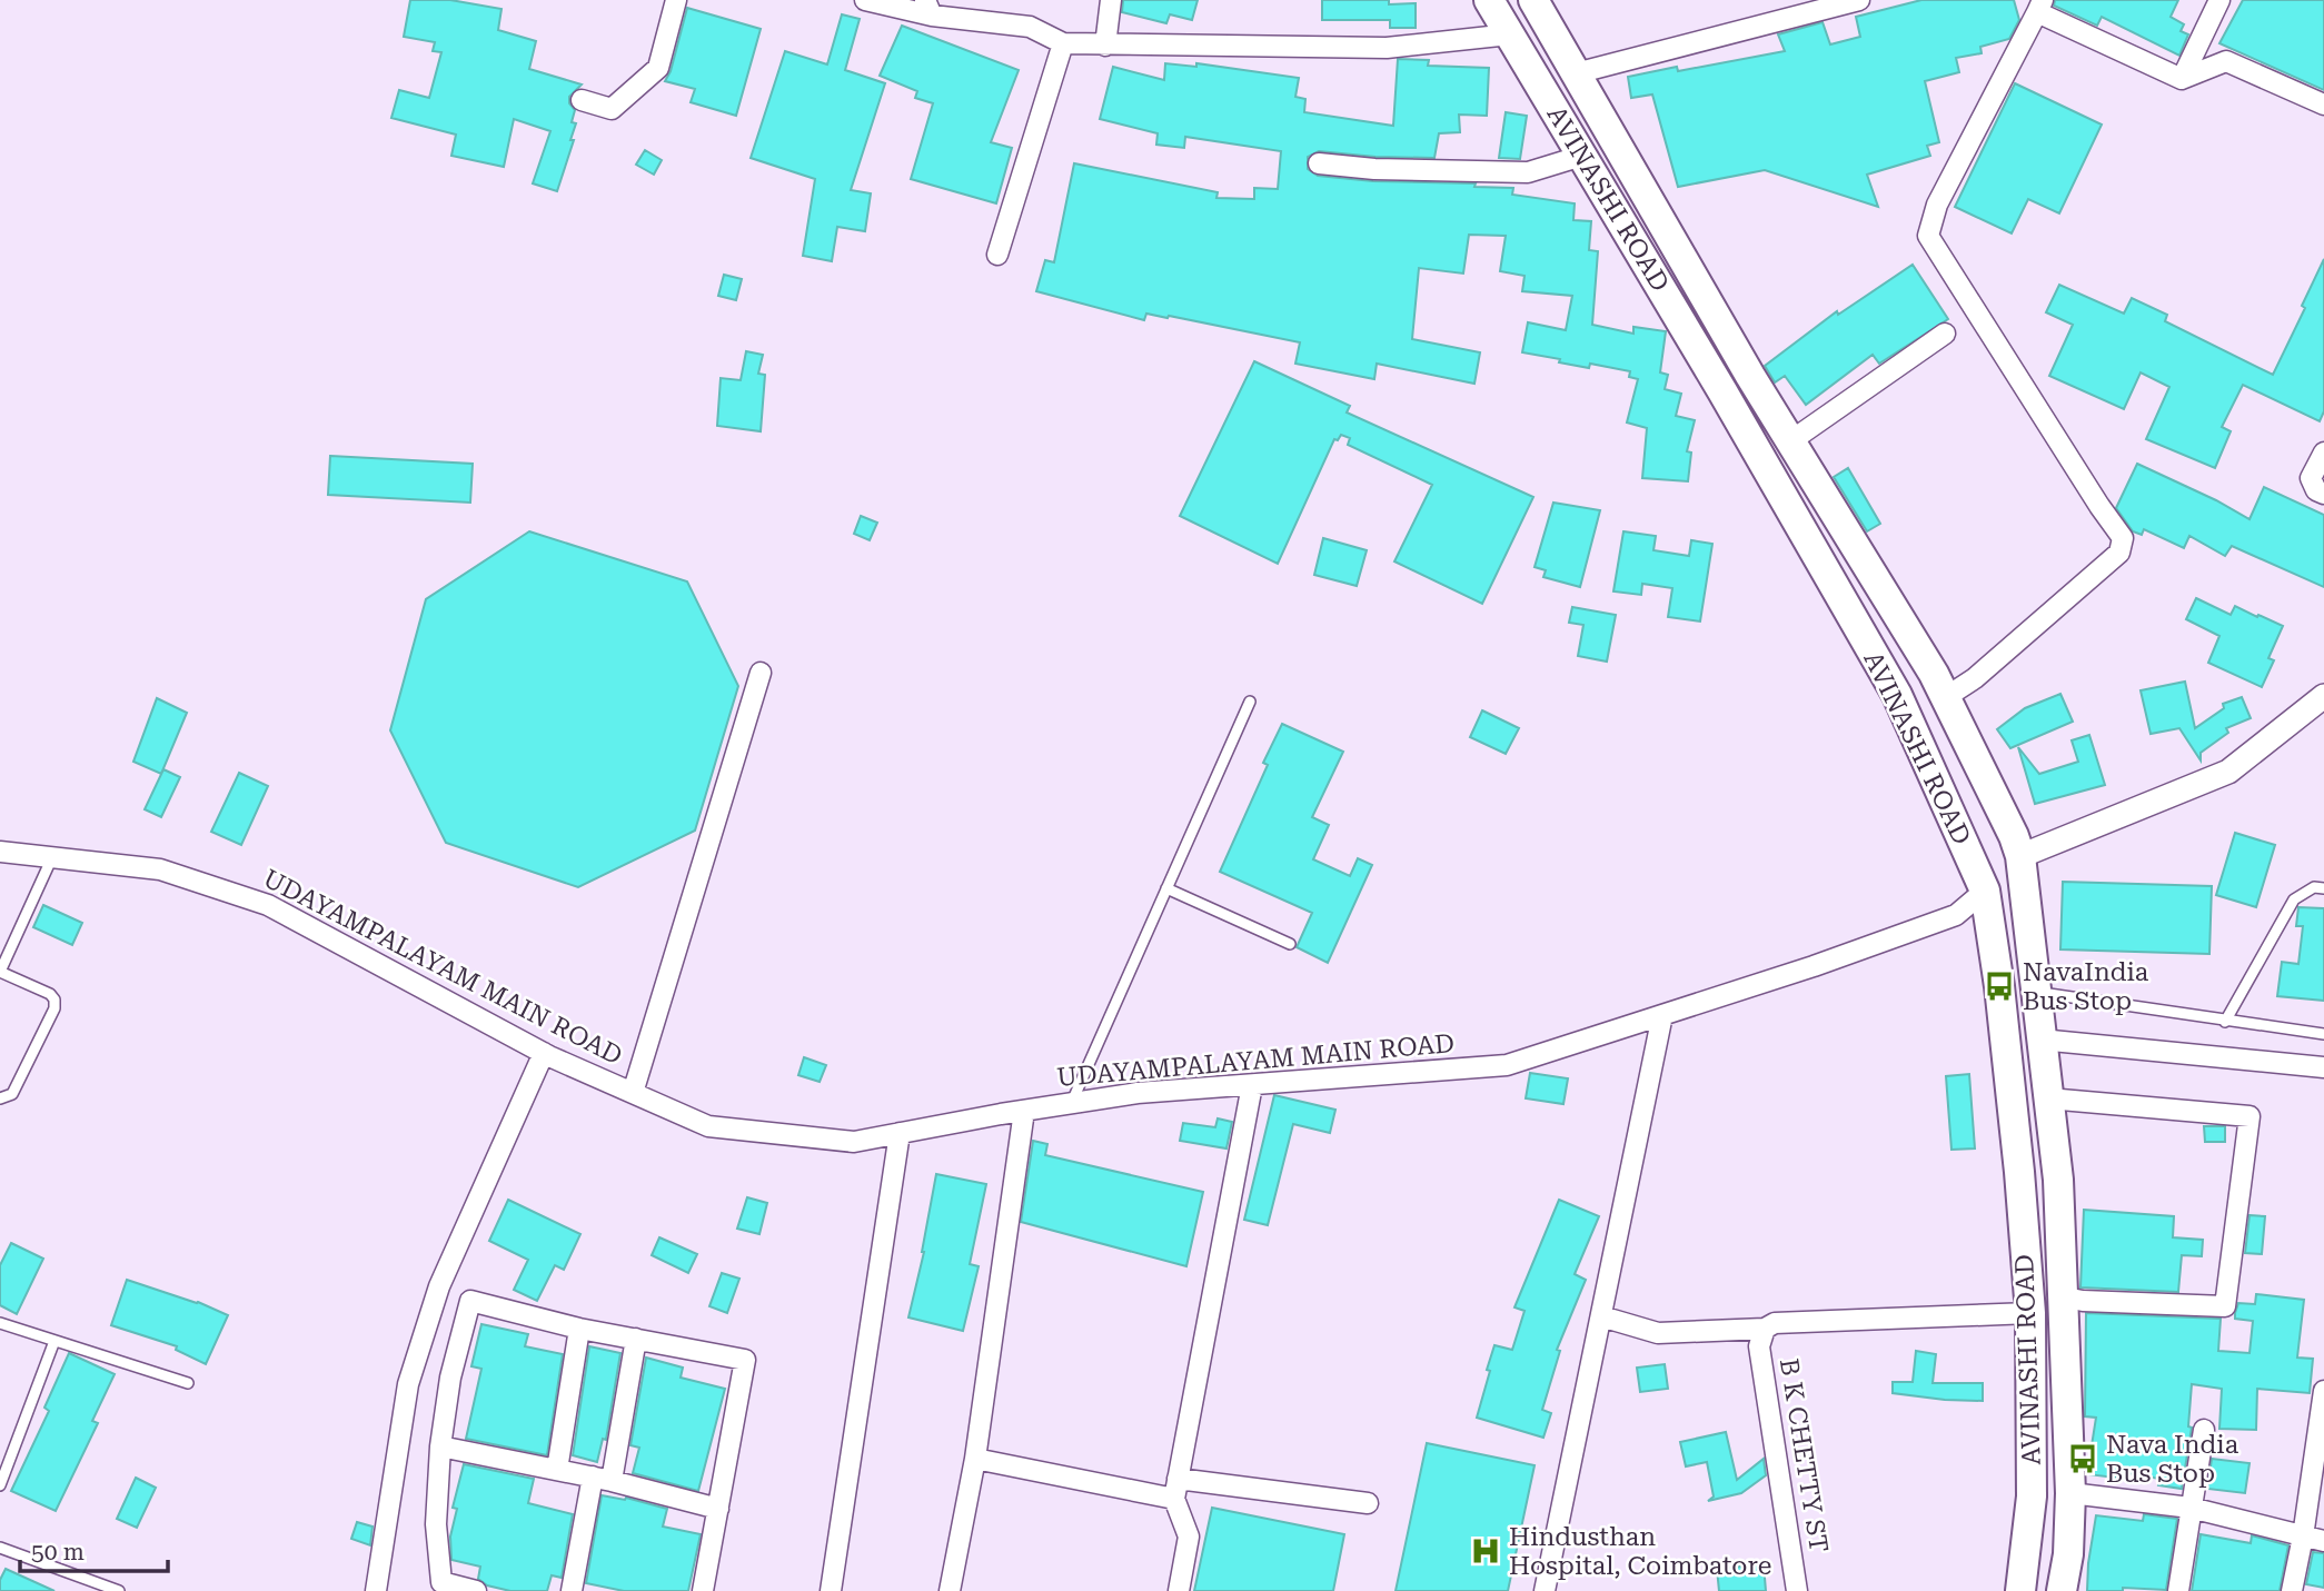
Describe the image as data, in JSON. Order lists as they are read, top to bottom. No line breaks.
{"streets":{"main road":["AVINASHI ROAD"],"street":["UDAYAMPALAYAM MAIN ROAD","B K CHETTY ST"]},"crossings":[["AVINASHI ROAD","UDAYAMPALAYAM MAIN ROAD"],["AVINASHI ROAD","B K CHETTY ST"]],"places":{"bus stop":["NavaIndia Bus Stop","Nava India Bus Stop"],"hospital":["Hindusthan Hospital, Coimbatore"]},"scale_bar":"50 m"}
